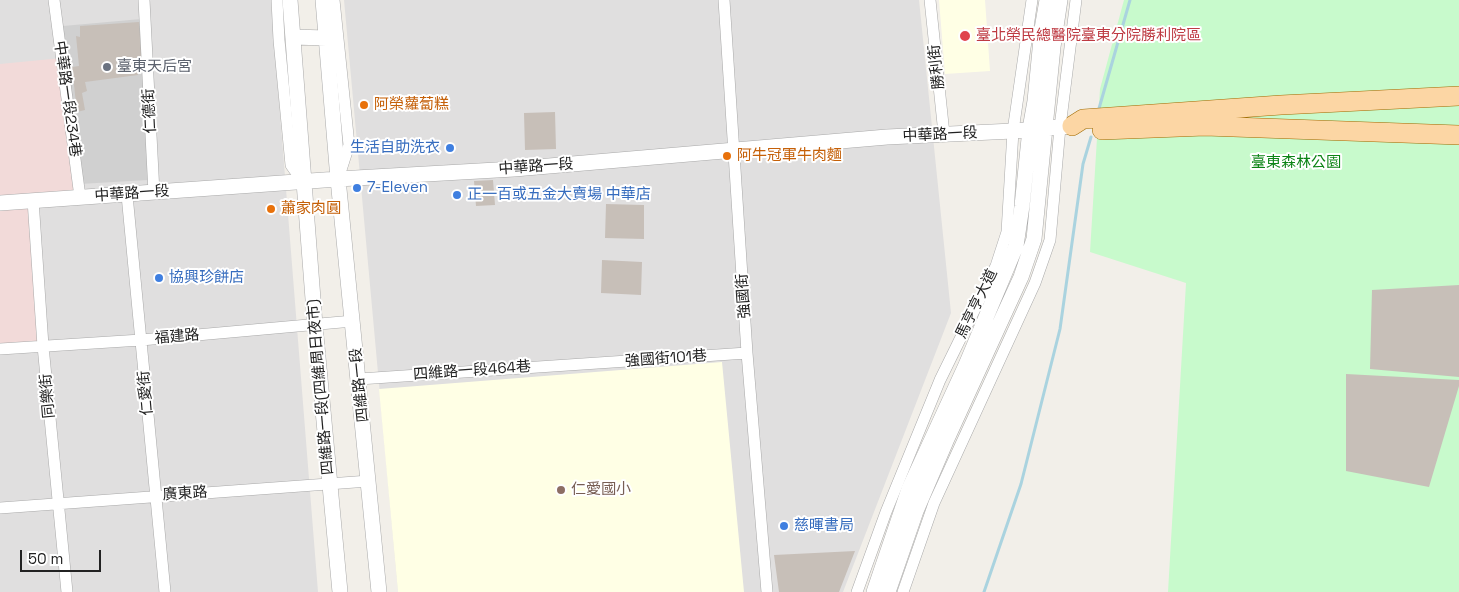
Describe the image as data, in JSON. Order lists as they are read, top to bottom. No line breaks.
{"streets":{"street":["勝利街","中華路一段234巷","仁德街","中華路一段","強國街","馬亨亨大道","福建路","強國街101巷","四維路一段464巷","四維路一段","四維路一段(四維周日夜市)","仁愛街","同樂街","廣東路"]},"crossings":[["勝利街","中華路一段"],["中華路一段234巷","中華路一段"],["仁德街","中華路一段"],["中華路一段","強國街"],["中華路一段","馬亨亨大道"],["中華路一段","四維路一段"],["中華路一段","四維路一段(四維周日夜市)"],["中華路一段","仁愛街"],["中華路一段","同樂街"],["強國街","強國街101巷"],["福建路","四維路一段"],["福建路","四維路一段(四維周日夜市)"],["福建路","仁愛街"],["福建路","同樂街"],["強國街101巷","四維路一段464巷"],["四維路一段464巷","四維路一段"],["四維路一段","廣東路"],["四維路一段(四維周日夜市)","廣東路"],["仁愛街","廣東路"],["同樂街","廣東路"]],"parks":["臺東森林公園"],"places":["臺北榮民總醫院臺東分院勝利院區","臺東天后宮","阿榮蘿蔔糕","生活自助洗衣","阿牛冠軍牛肉麵","7-Eleven","正一百或五金大賣場 中華店","蕭家肉圓","協興珍餅店","仁愛國小","慈暉書局"],"scale_bar":"50 m"}
